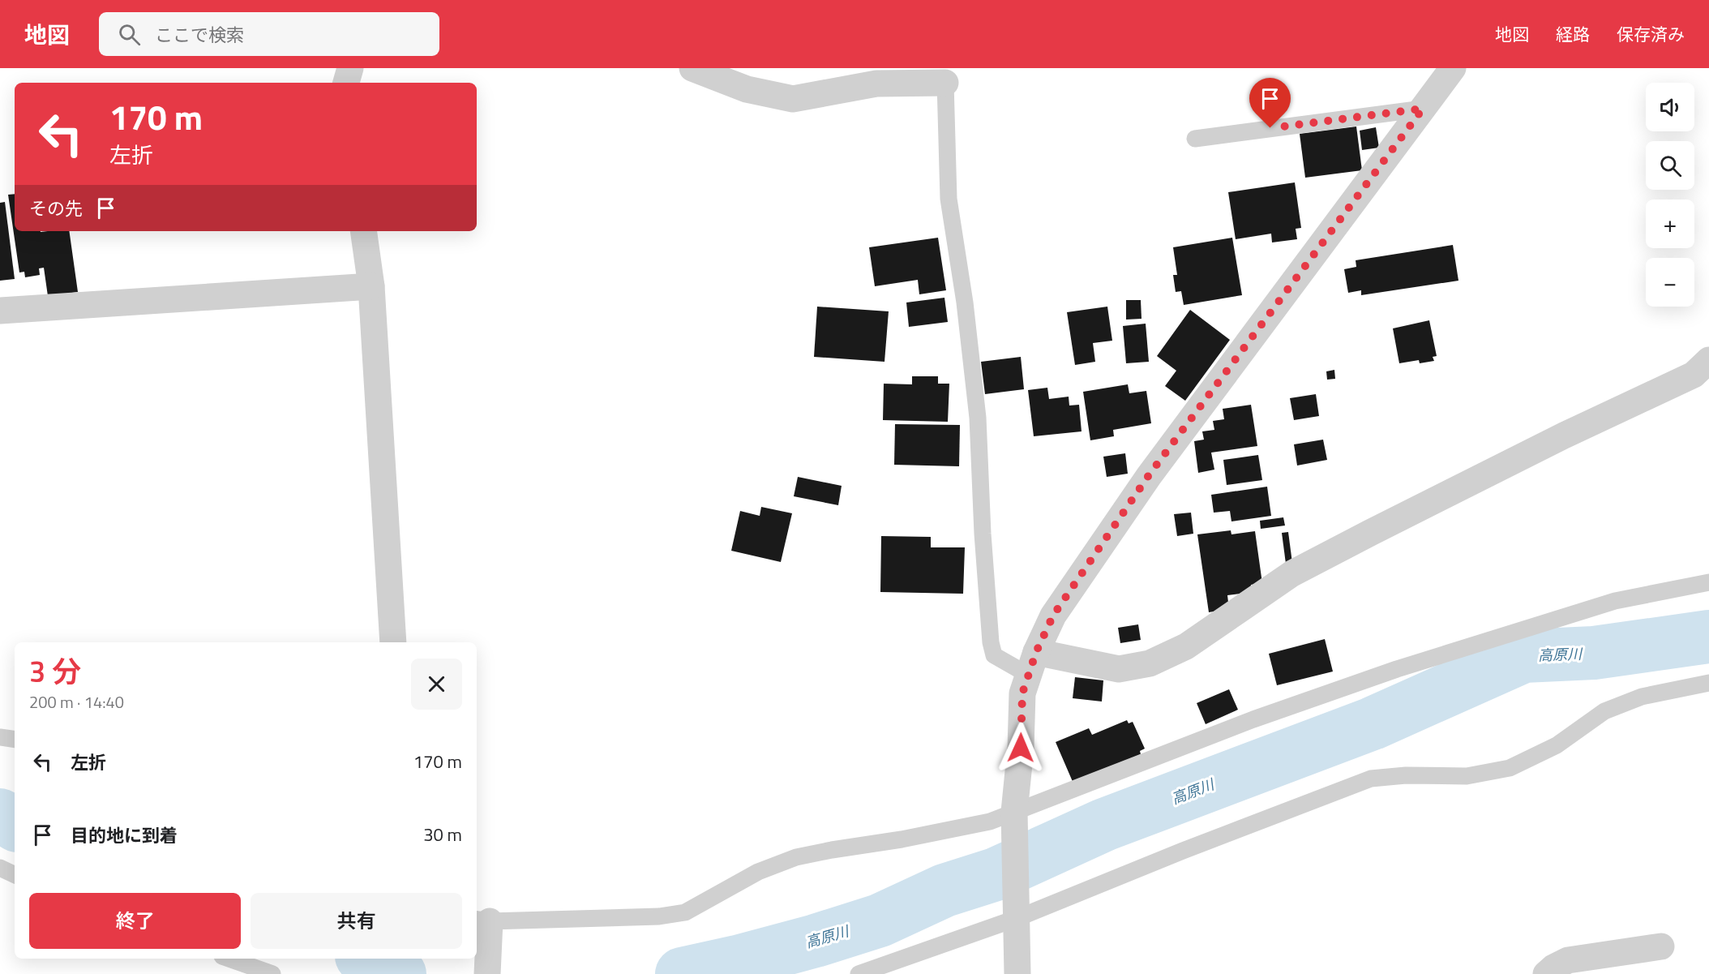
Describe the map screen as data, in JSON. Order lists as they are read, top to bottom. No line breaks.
{"water":["高原川"],"page":{"header":"地図","search":"ここで検索","nav":["地図","経路","保存済み"],"map_buttons":["+","−"],"turn":["170 m","左折"],"then":"その先","heading":["3 分","200 m · 14:40"],"list":[{"name":"左折","value":"170 m"},{"name":"目的地に到着","value":"30 m"}],"buttons":["終了","共有"]}}
